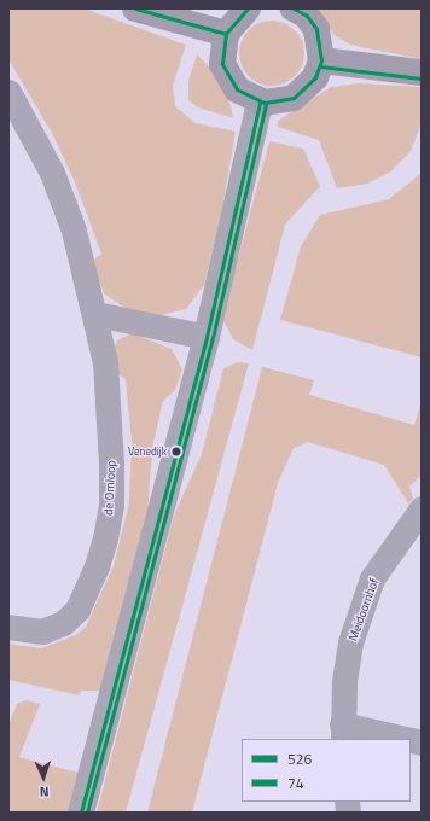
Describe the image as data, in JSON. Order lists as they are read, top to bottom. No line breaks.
{"streets":{"street":["de Omloop","Meidoornhof"]},"places":["Venedijk"],"lines":["transit line 526","transit line 74"],"legend":["526","74"],"north":"bottom"}
